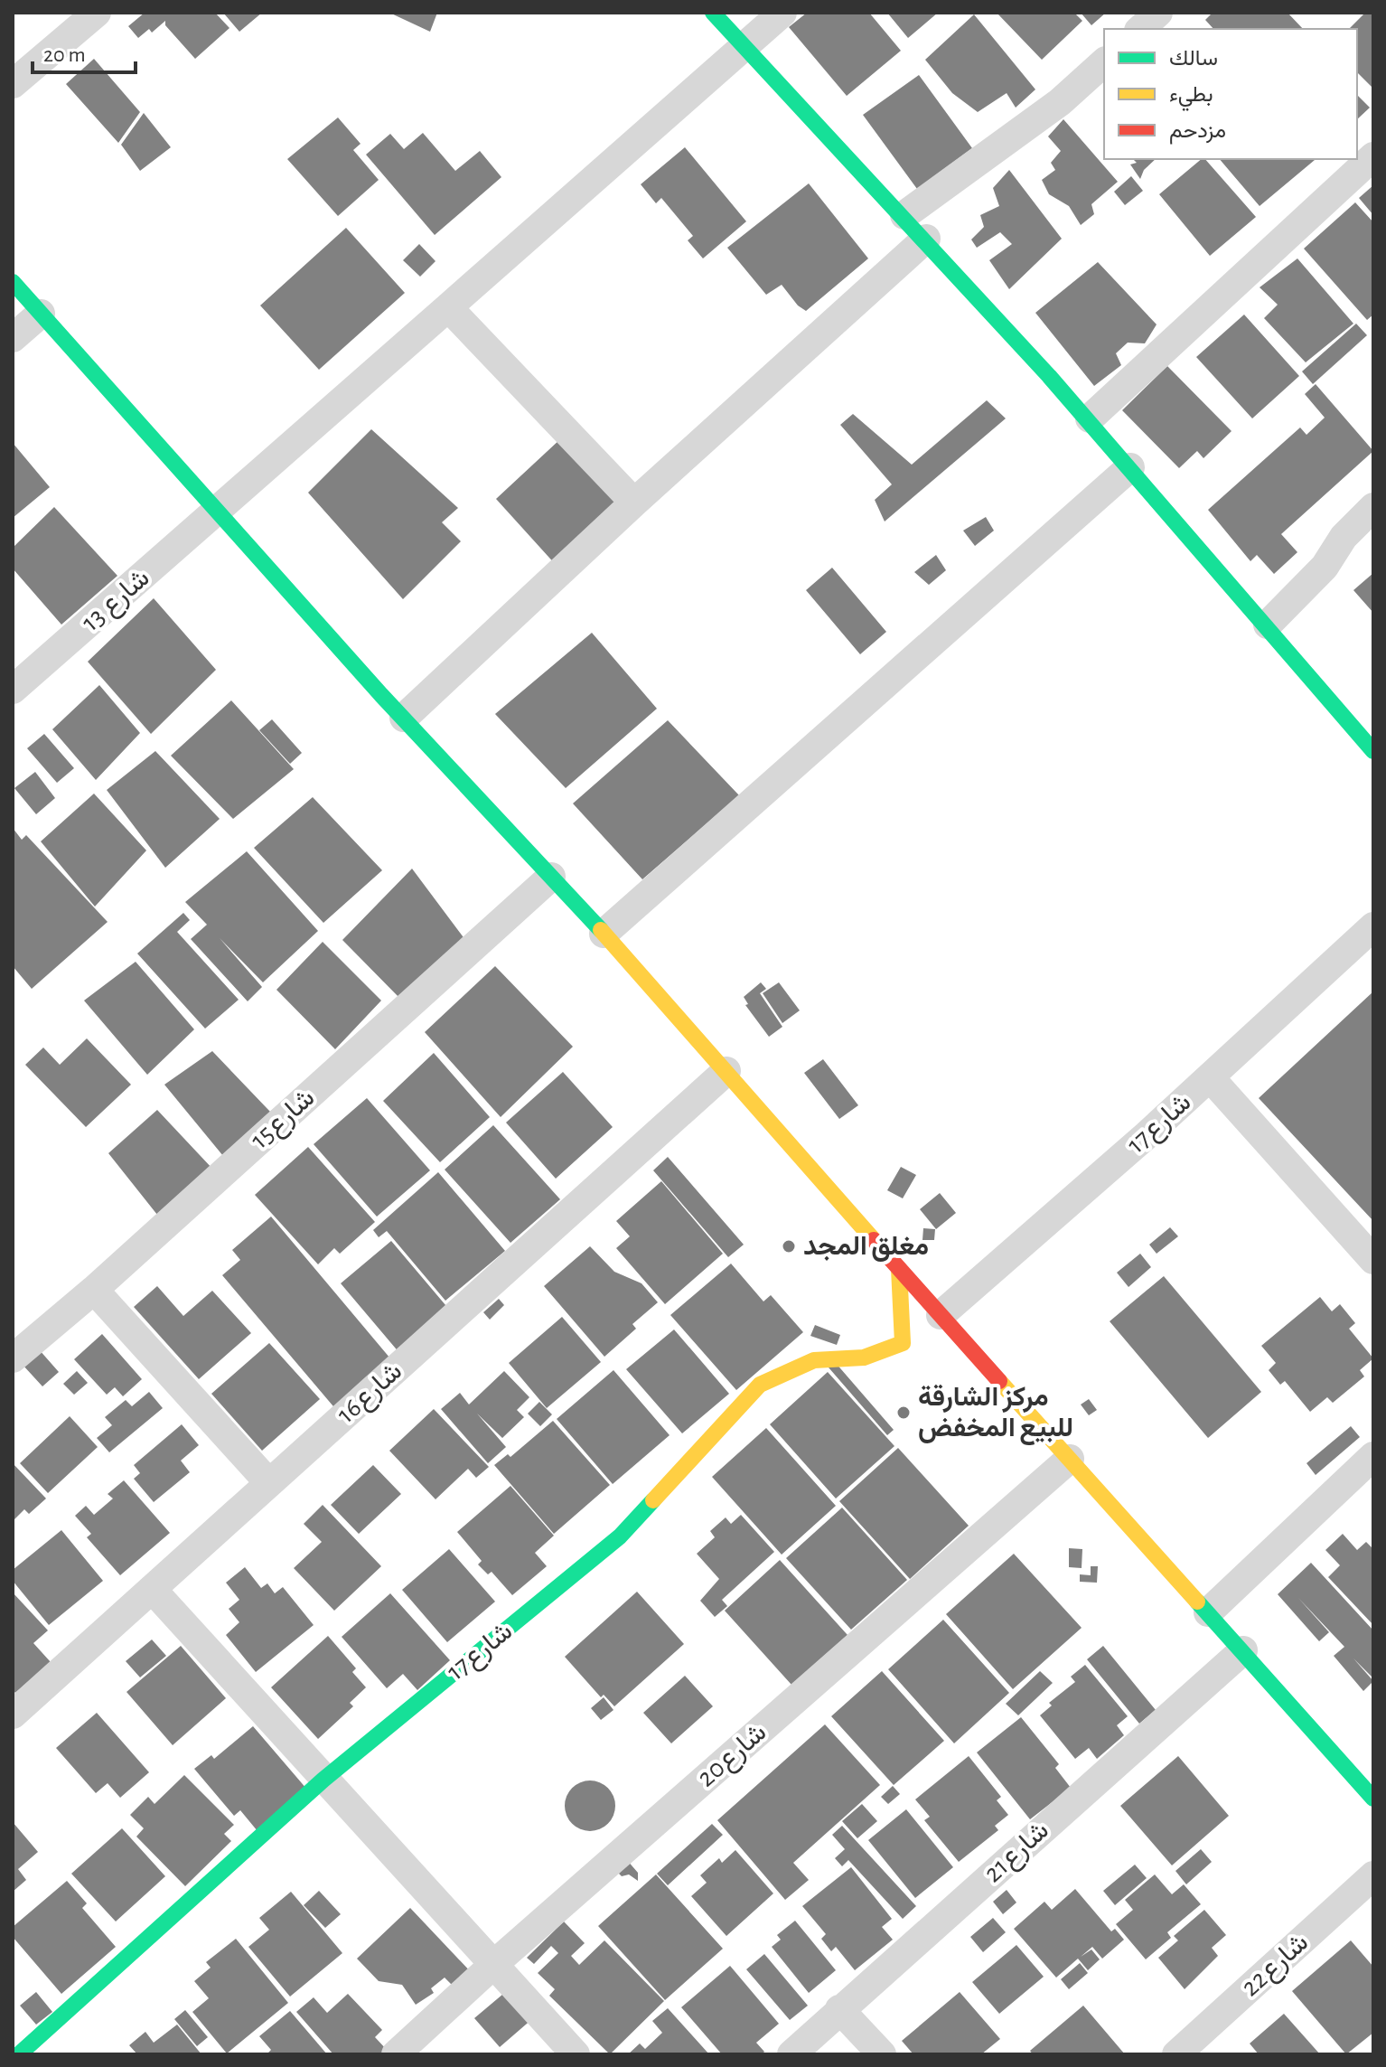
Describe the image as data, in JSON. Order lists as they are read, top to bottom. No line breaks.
{"streets":{"street":["شارع 13","شارع15","شارع17","شارع16","شارع20","شارع21","شارع22"]},"places":["مغلق المجد","مركز الشارقة للبيع المخفض"],"legend":["سالك","بطيء","مزدحم"],"scale_bar":"20 m"}
